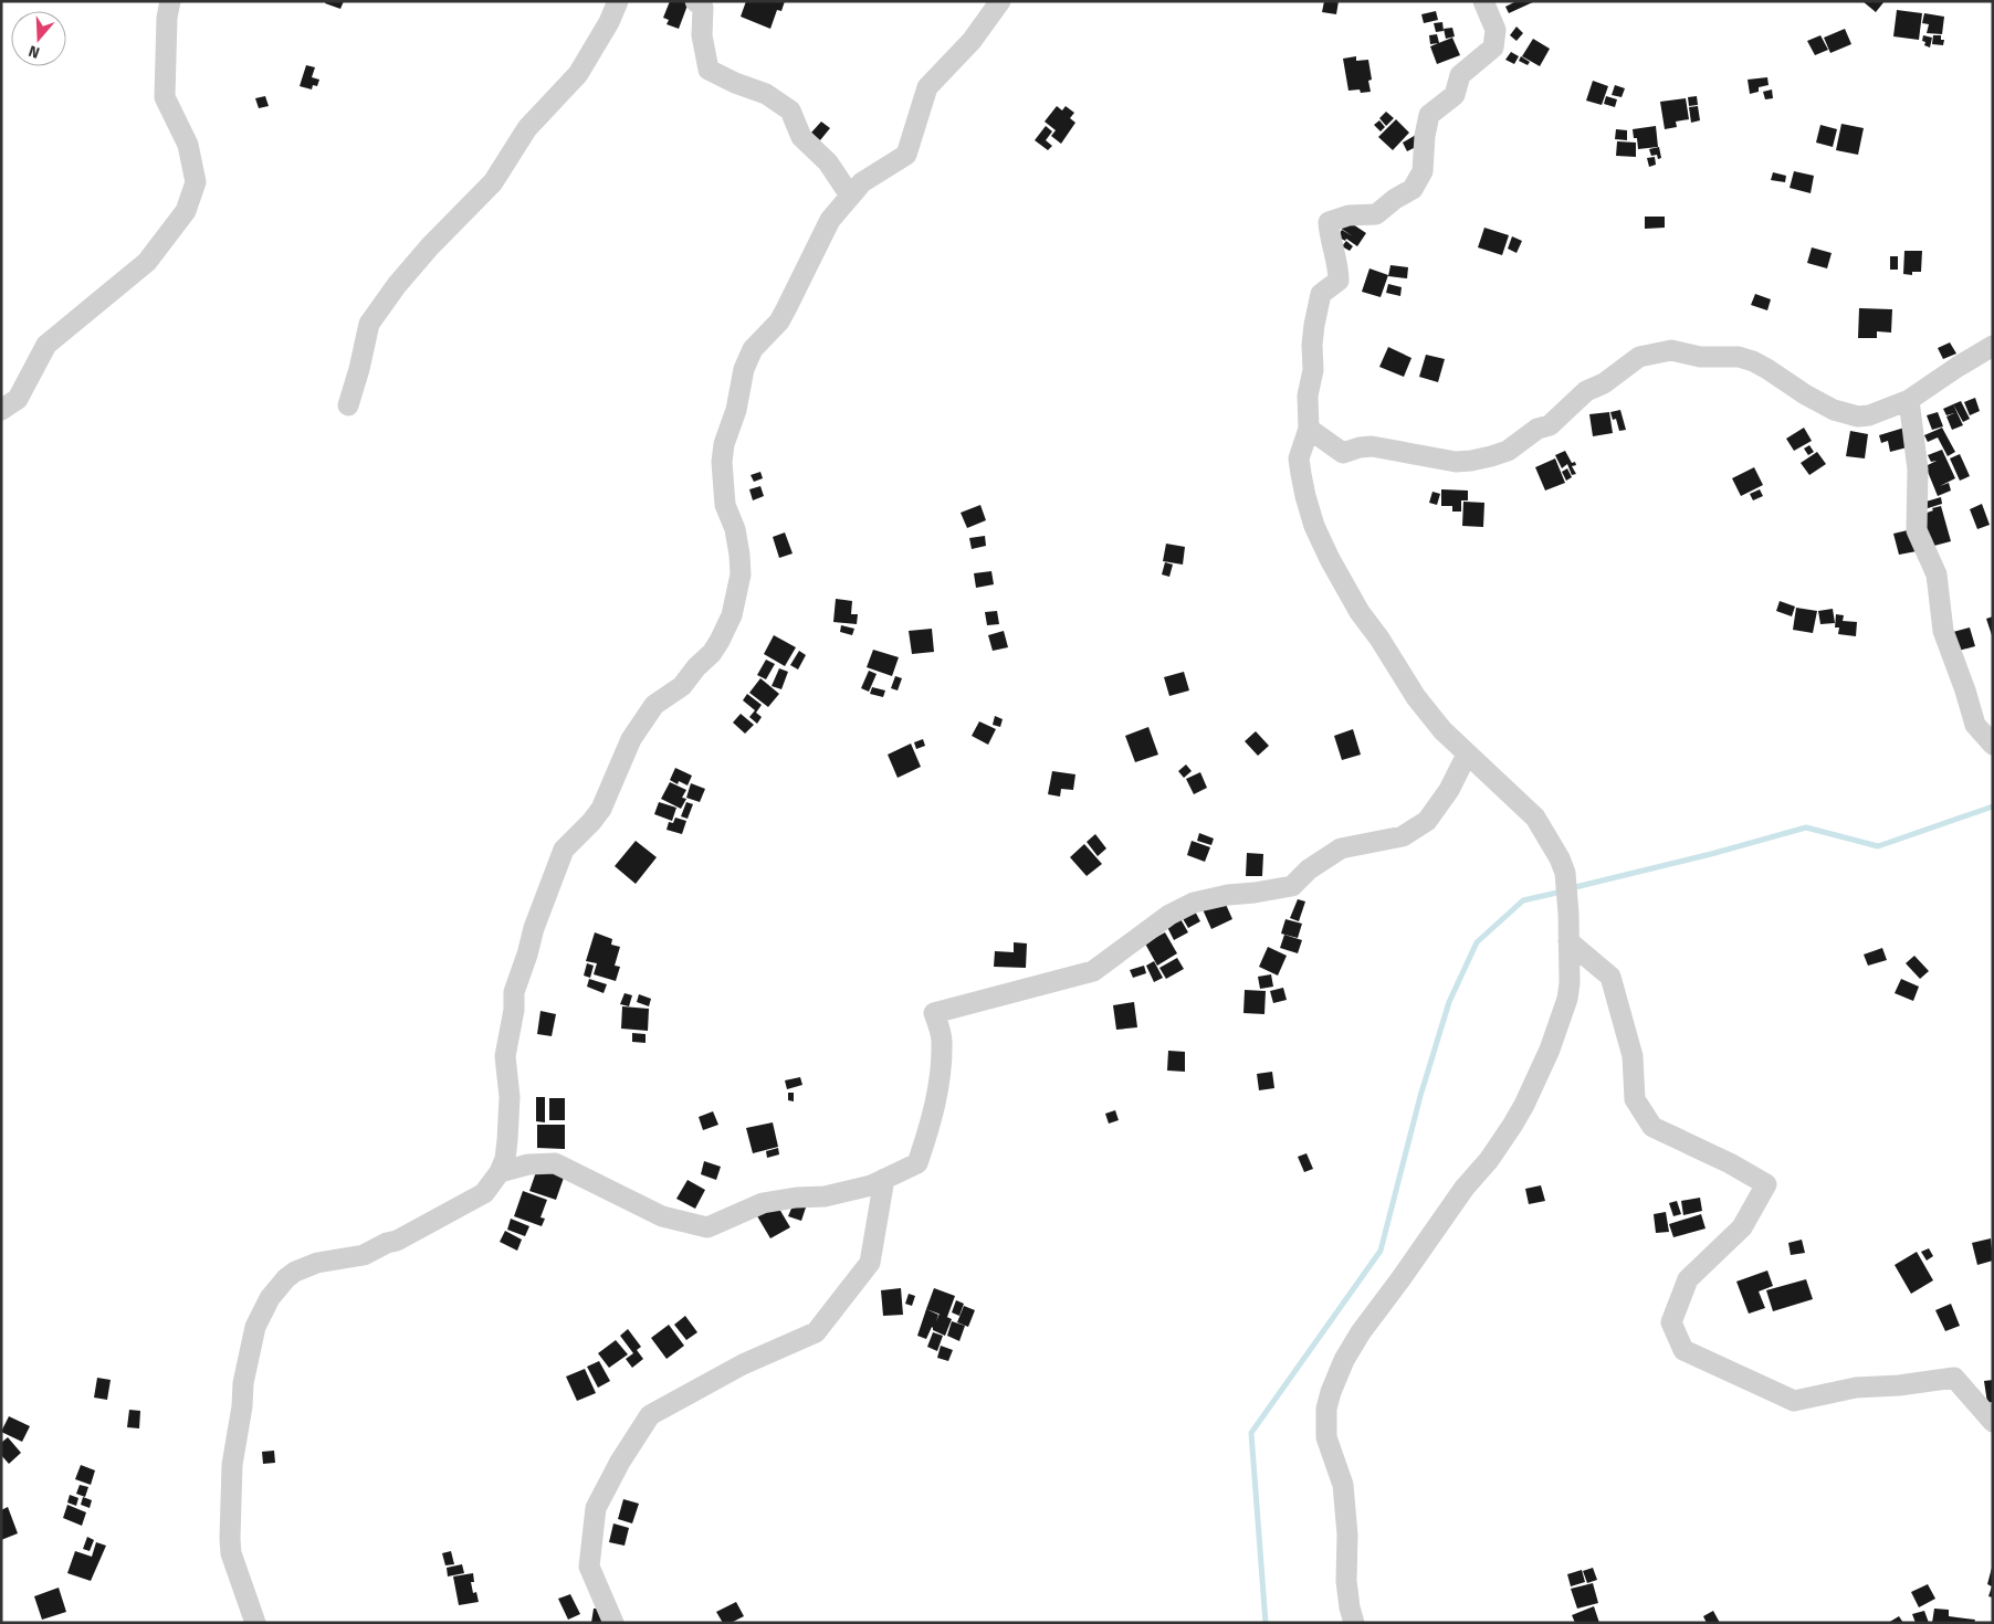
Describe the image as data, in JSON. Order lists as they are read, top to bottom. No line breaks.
{"north":"bottom"}
